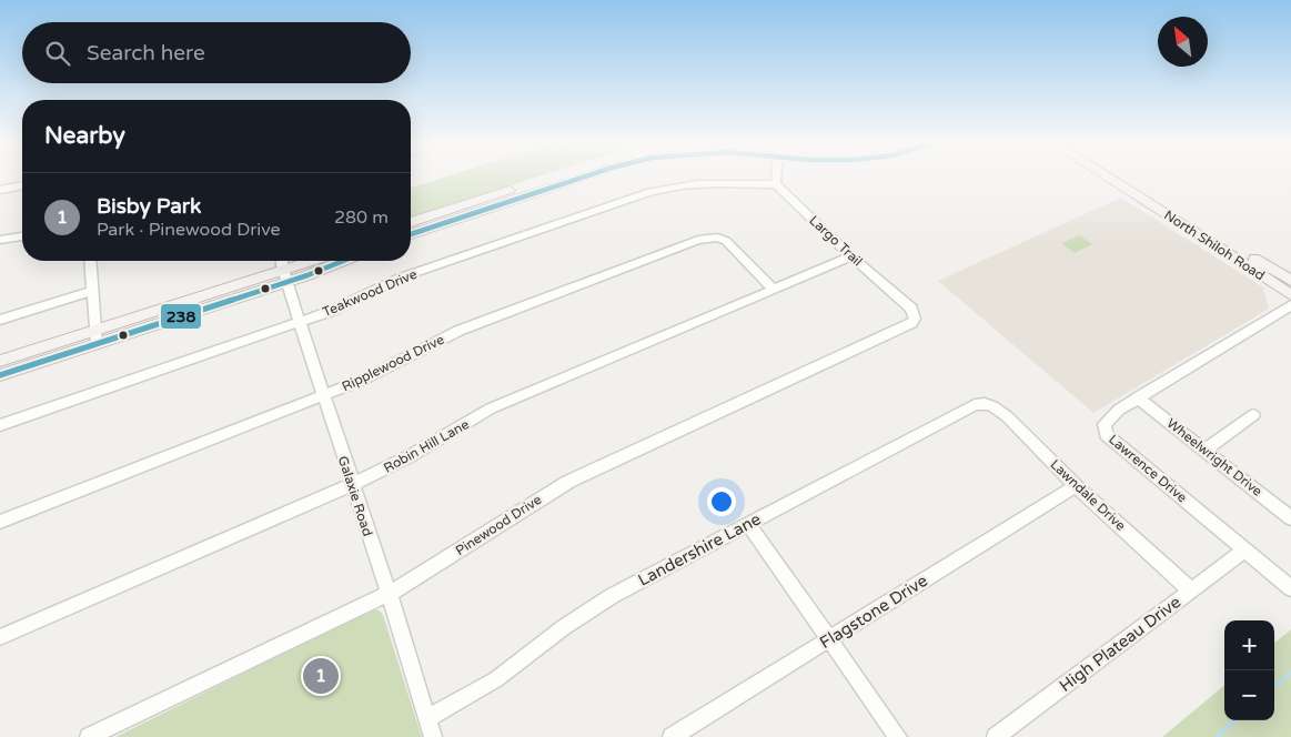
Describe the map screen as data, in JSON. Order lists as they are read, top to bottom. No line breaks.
{"streets":{"main road":["North Shiloh Road"],"street":["Largo Trail","Teakwood Drive","Ripplewood Drive","Robin Hill Lane","Wheelwright Drive","Lawrence Drive","Lawndale Drive","Galaxie Road","Pinewood Drive","Landershire Lane","Flagstone Drive","High Plateau Drive"]},"crossings":[["Largo Trail","Teakwood Drive"],["Largo Trail","Robin Hill Lane"],["Largo Trail","Pinewood Drive"],["Teakwood Drive","Galaxie Road"],["Ripplewood Drive","Robin Hill Lane"],["Ripplewood Drive","Galaxie Road"],["Robin Hill Lane","Galaxie Road"],["Wheelwright Drive","Lawrence Drive"],["Lawrence Drive","High Plateau Drive"],["Lawndale Drive","Landershire Lane"],["Lawndale Drive","Flagstone Drive"],["Lawndale Drive","High Plateau Drive"],["Galaxie Road","Pinewood Drive"],["Galaxie Road","Landershire Lane"]],"lines":["transit line 238"],"north":"top left","page":{"search":"Search here","heading":"Nearby","list":[{"mark":"1","name":"Bisby Park","note":"Park · Pinewood Drive","value":"280 m"}],"map_buttons":["+","−"],"pins":"1"}}
